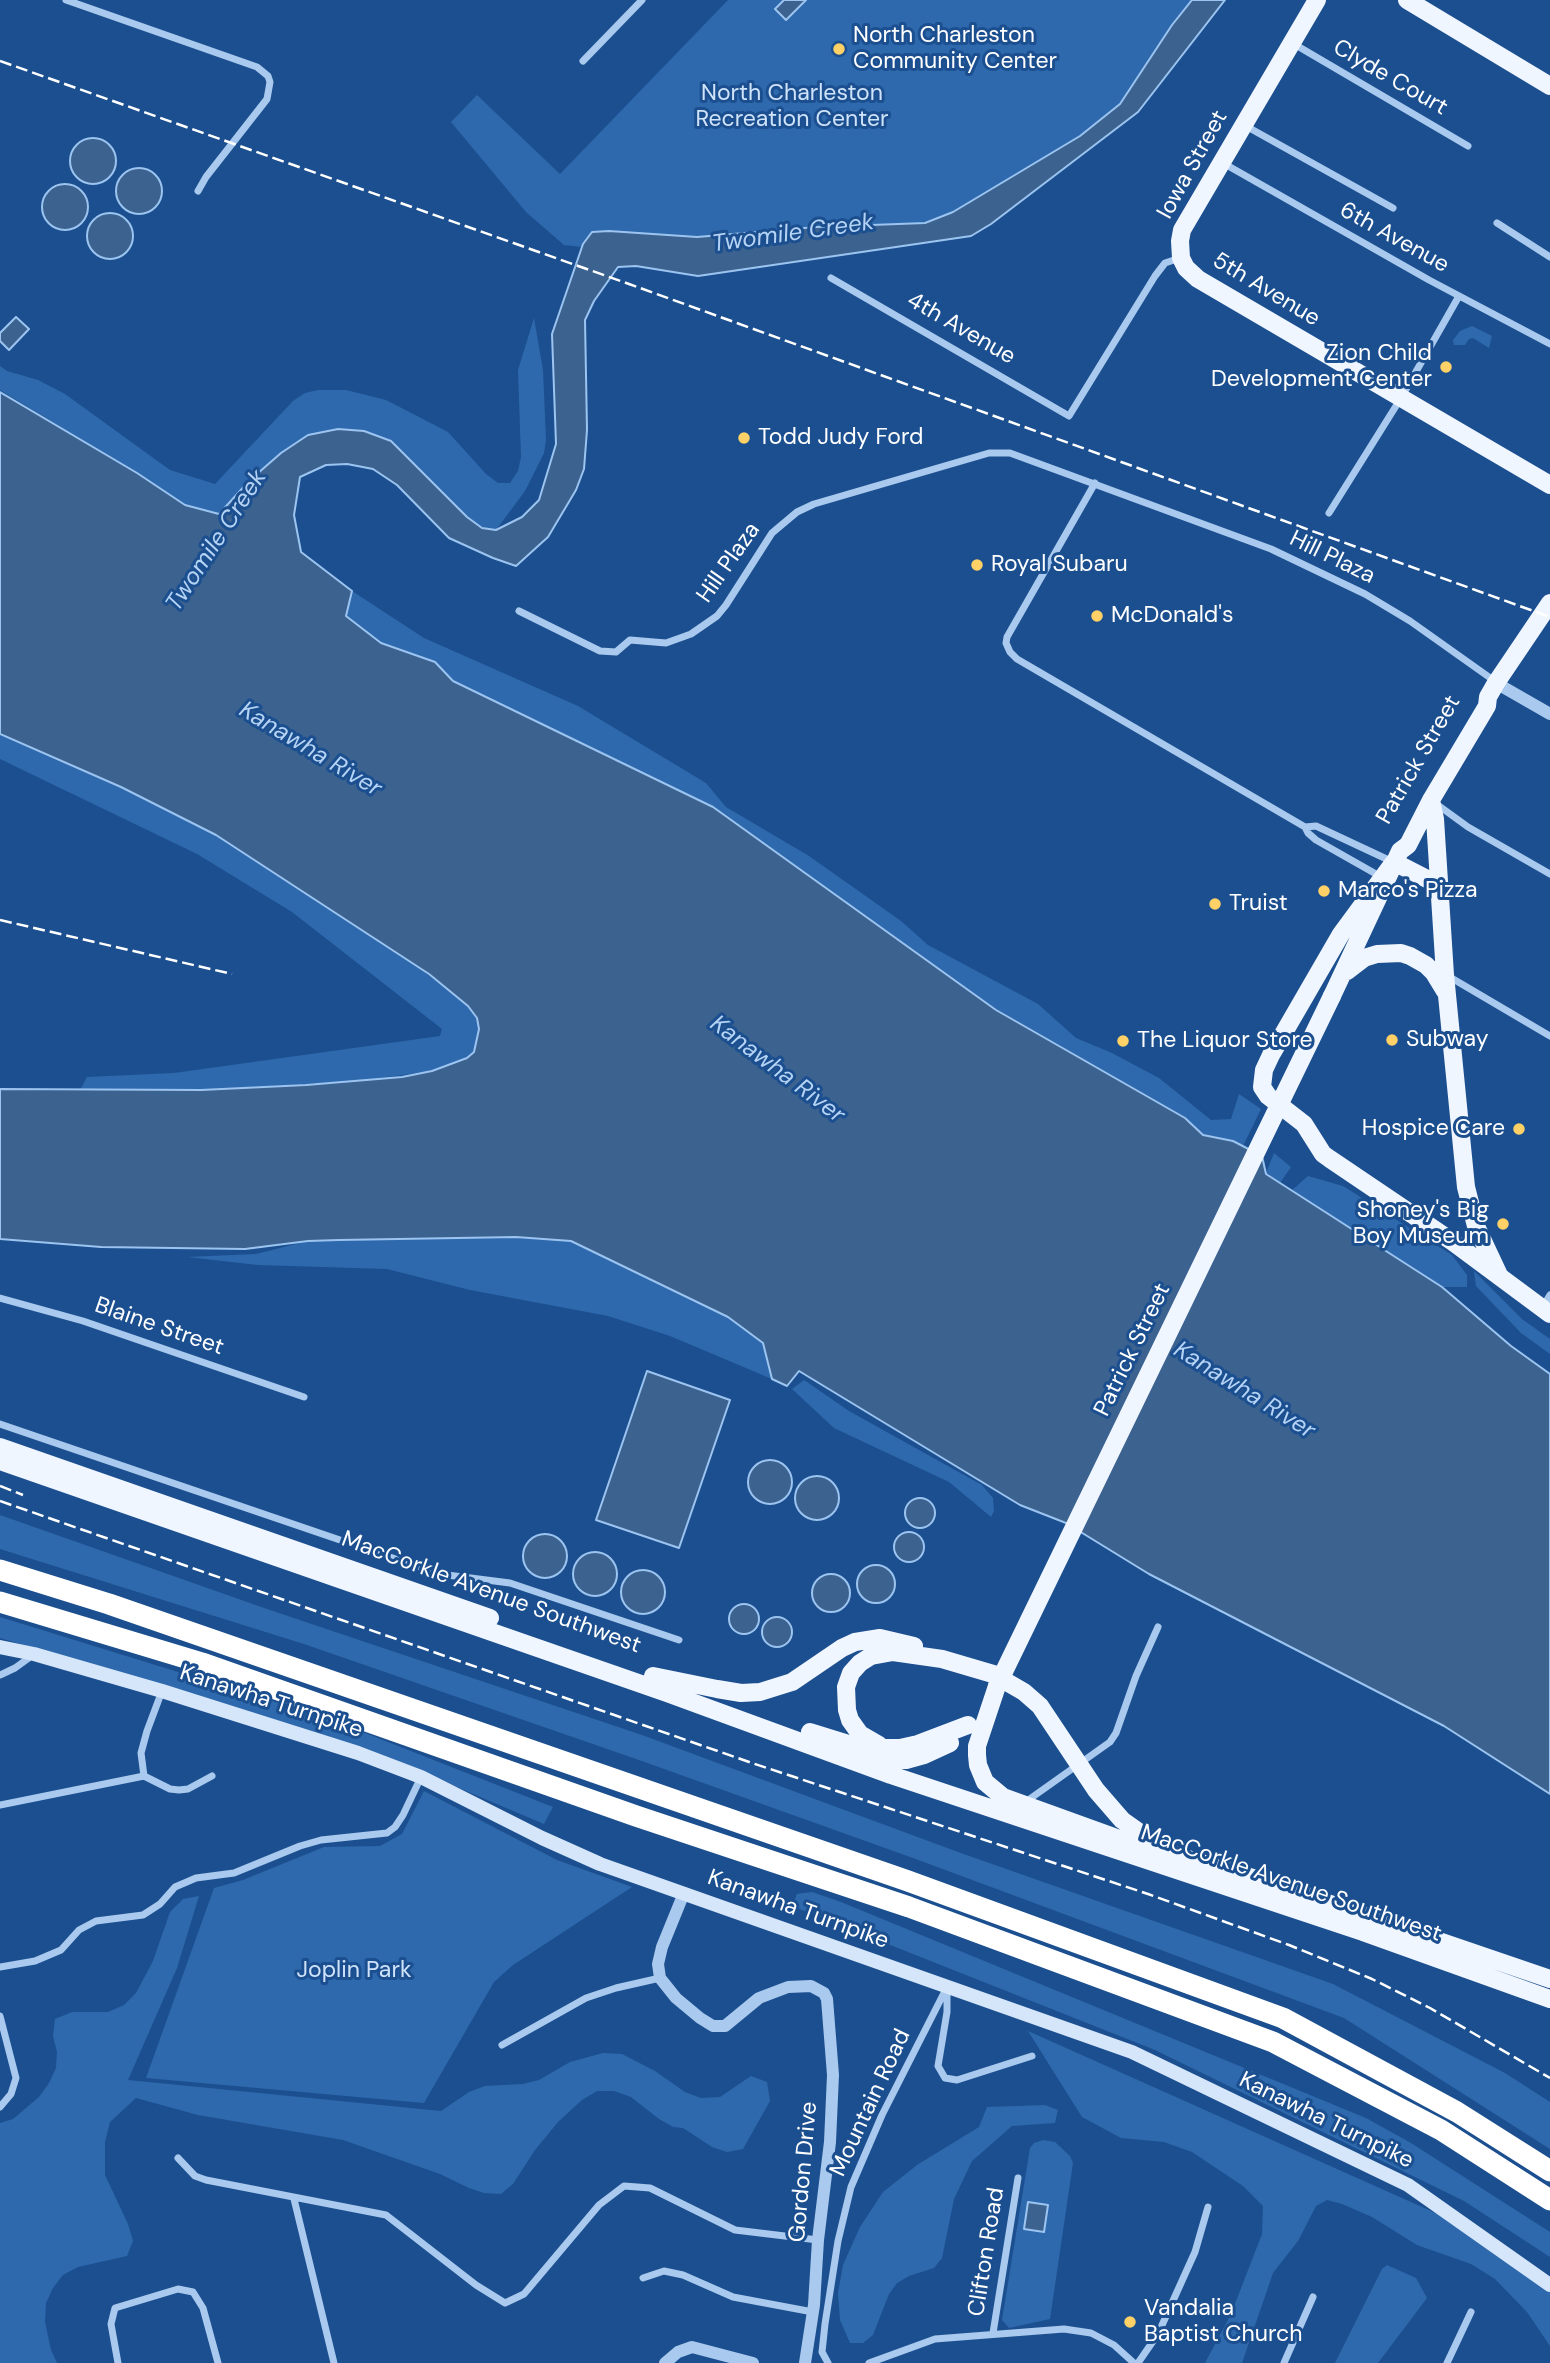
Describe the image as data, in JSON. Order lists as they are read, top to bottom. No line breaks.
{"streets":{"main road":["Iowa Street","5th Avenue","Patrick Street","MacCorkle Avenue Southwest","Kanawha Turnpike"],"street":["Clyde Court","6th Avenue","4th Avenue","Hill Plaza","Blaine Street","Mountain Road","Gordon Drive","Clifton Road"]},"crossings":[["Clyde Court","Iowa Street"],["Iowa Street","6th Avenue"],["Iowa Street","5th Avenue"],["Iowa Street","4th Avenue"],["Hill Plaza","Patrick Street"],["Patrick Street","MacCorkle Avenue Southwest"],["Kanawha Turnpike","Mountain Road"]],"water":["Twomile Creek","Kanawha River"],"parks":["North Charleston Recreation Center","Joplin Park"],"places":["North Charleston Community Center","Zion Child Development Center","Todd Judy Ford","Royal Subaru","McDonald's","Marco's Pizza","Truist","Subway","The Liquor Store","Hospice Care","Shoney's Big Boy Museum","Vandalia Baptist Church"]}
